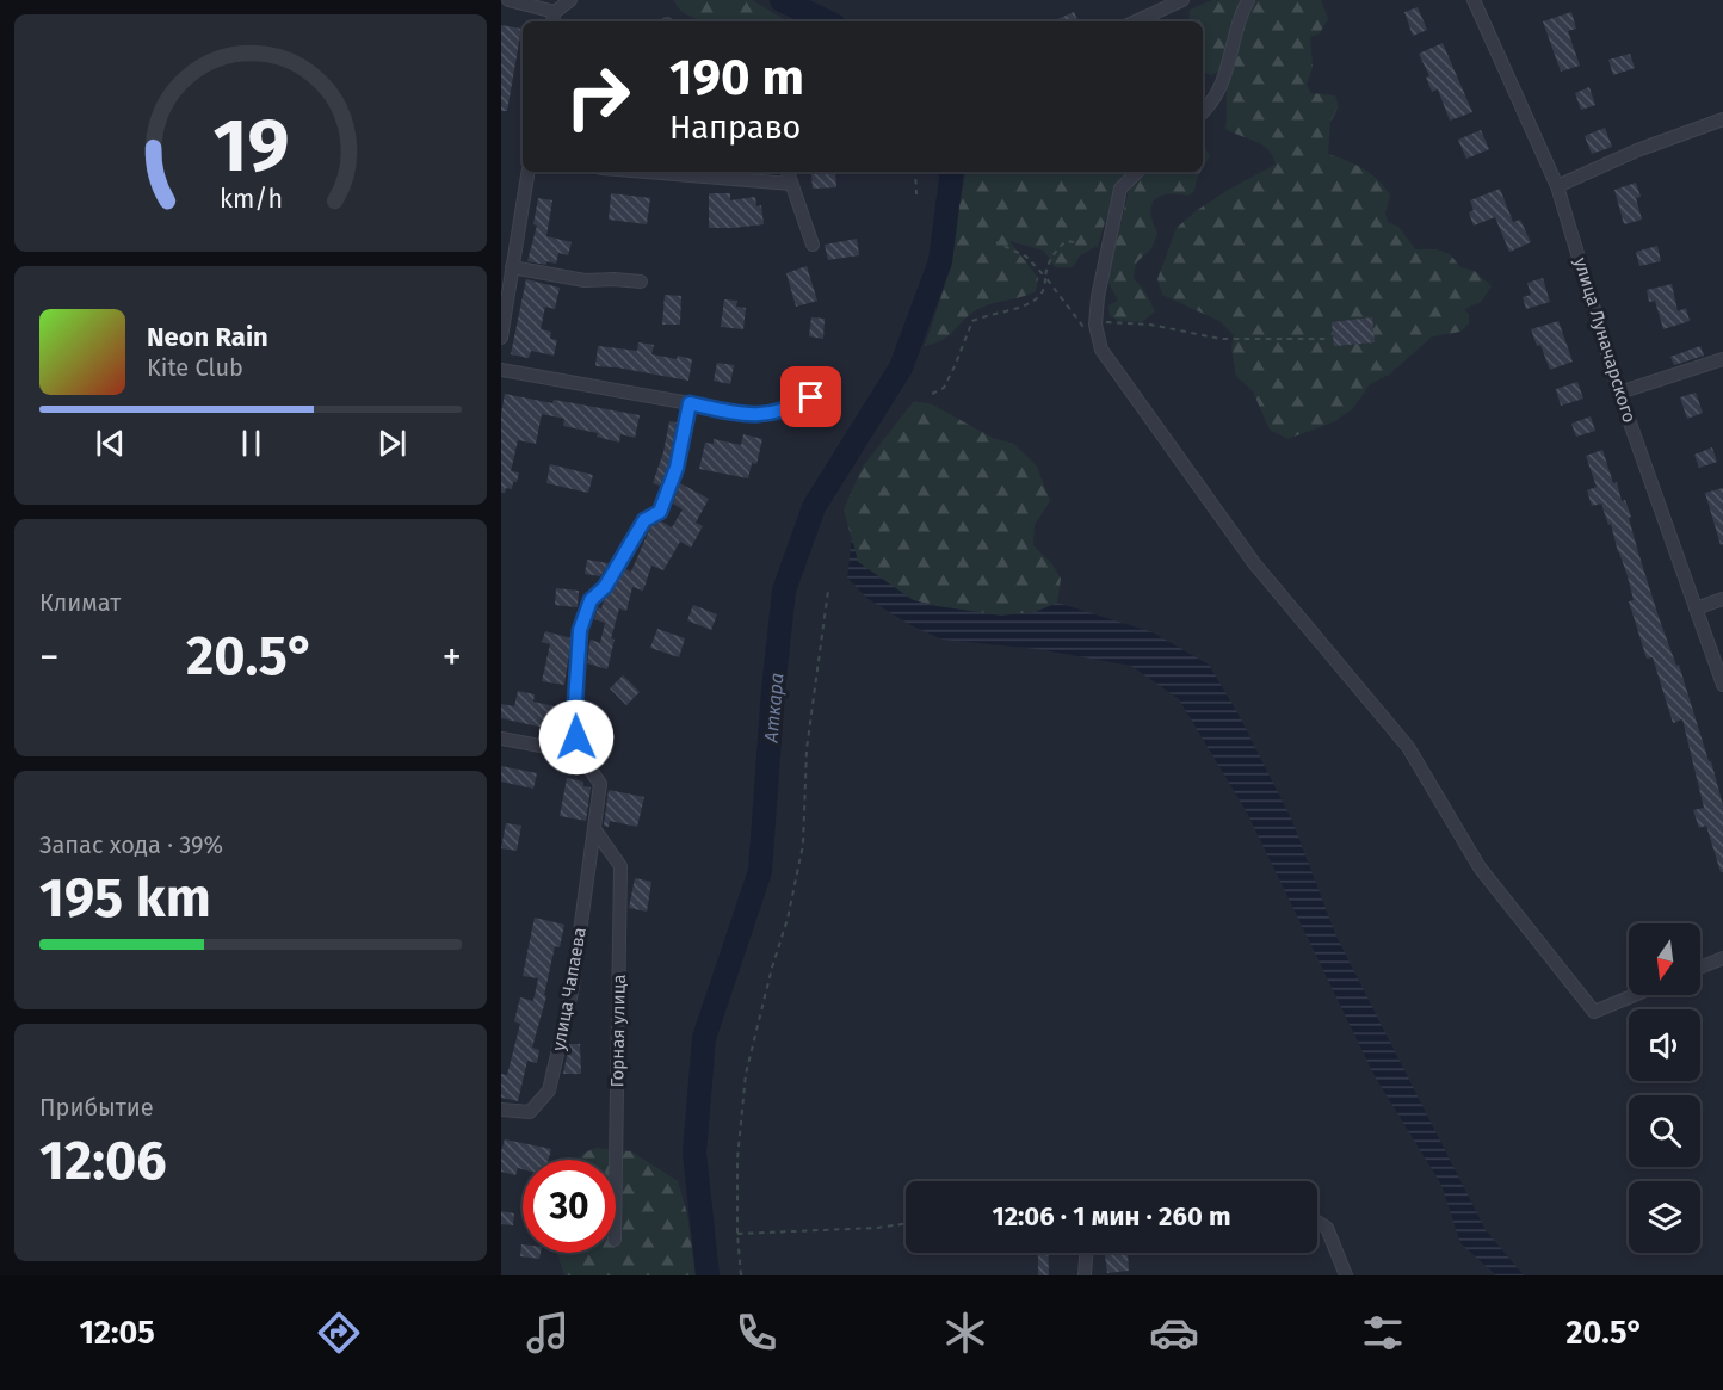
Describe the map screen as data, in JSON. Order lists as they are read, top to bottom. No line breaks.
{"streets":{"street":["улица Луначарского","улица Чапаева","Горная улица"]},"crossings":[["улица Чапаева","Горная улица"]],"water":["Аткара"],"north":"bottom","page":{"turn":["190 m","Направо"],"song":["Neon Rain","Kite Club"],"tile":["Климат",["Запас хода · 39%","195 km"],["Прибытие","12:06"]],"heat":["−","20.5°","+"],"limit":"30","trip":"12:06 · 1 мин · 260 m","tabs":["12:05","20.5°"],"gauge":["19","km/h"]}}
